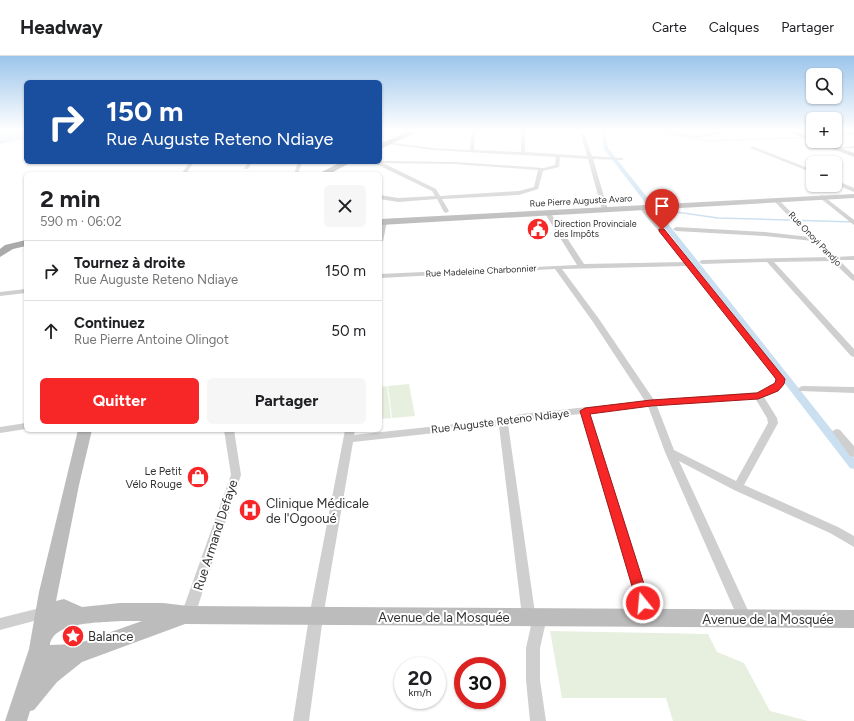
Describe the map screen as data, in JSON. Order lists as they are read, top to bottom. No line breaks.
{"streets":{"street":["Rue Pierre Auguste Avaro","Rue Onoyi Pandjo","Rue Madeleine Charbonnier","Rue Auguste Reteno Ndiaye","Rue Armand Defaye","Avenue de la Mosquée"]},"crossings":[["Rue Pierre Auguste Avaro","Rue Onoyi Pandjo"],["Rue Armand Defaye","Avenue de la Mosquée"]],"places":{"public building":["Direction Provinciale des Impôts"],"shop":["Le Petit Vélo Rouge"],"hospital":["Clinique Médicale de l'Ogooué"],"place":["Balance"]},"page":{"header":"Headway","nav":["Carte","Calques","Partager"],"map_buttons":["+","−"],"turn":["150 m","Rue Auguste Reteno Ndiaye"],"heading":["2 min","590 m · 06:02"],"list":[{"name":"Tournez à droite","note":"Rue Auguste Reteno Ndiaye","value":"150 m"},{"name":"Continuez","note":"Rue Pierre Antoine Olingot","value":"50 m"}],"buttons":["Quitter","Partager"],"speed":"20 km/h","limit":"30"}}
